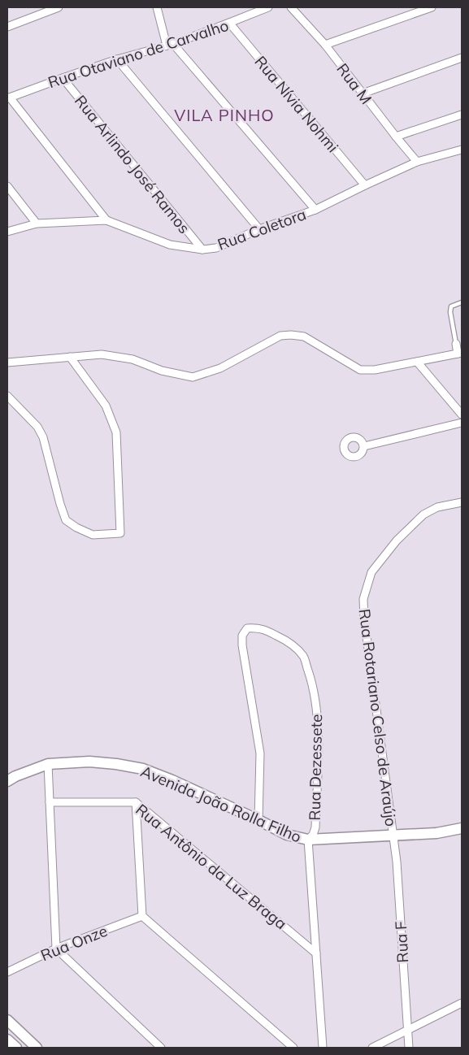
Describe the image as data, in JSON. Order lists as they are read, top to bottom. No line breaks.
{"streets":{"street":["Rua Otaviano de Carvalho","Rua M","Rua Nívia Nohmi","Rua Arlindo José Ramos","Rua Coletora","Rua Rotariano Celso de Araújo","Rua Dezessete","Avenida João Rolla Filho","Rua Antônio da Luz Braga","Rua F","Rua Onze"]},"crossings":[["Rua Otaviano de Carvalho","Rua Nívia Nohmi"],["Rua Otaviano de Carvalho","Rua Arlindo José Ramos"],["Rua M","Rua Coletora"],["Rua Nívia Nohmi","Rua Coletora"],["Rua Arlindo José Ramos","Rua Coletora"],["Rua Rotariano Celso de Araújo","Avenida João Rolla Filho"],["Rua Rotariano Celso de Araújo","Rua F"],["Rua Dezessete","Avenida João Rolla Filho"],["Avenida João Rolla Filho","Rua F"]],"districts":["VILA PINHO"]}
